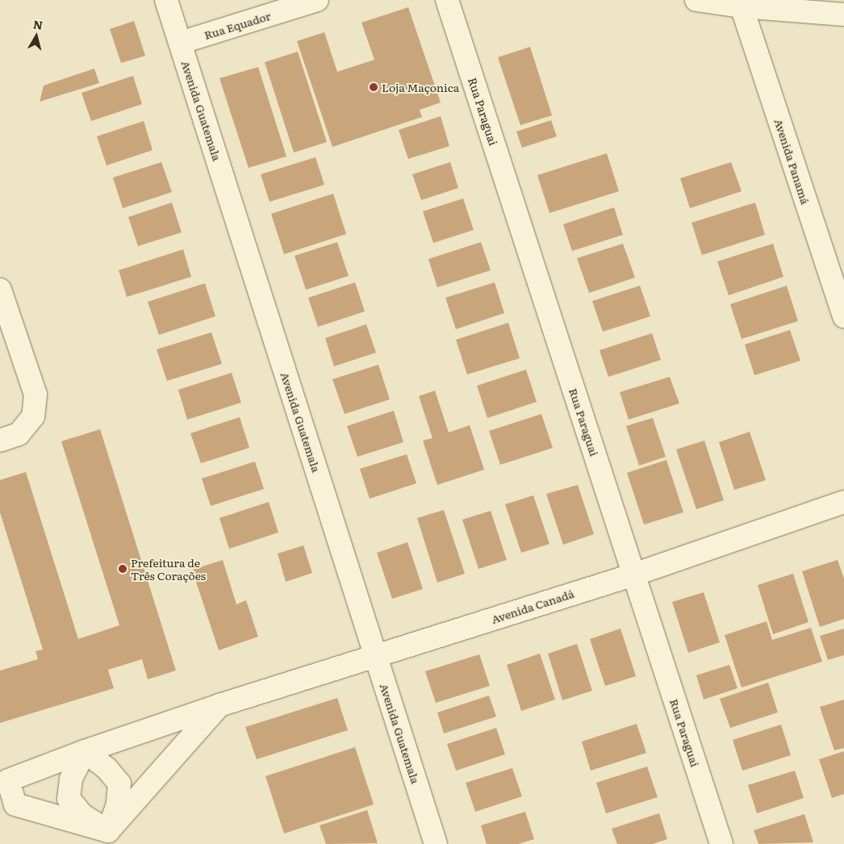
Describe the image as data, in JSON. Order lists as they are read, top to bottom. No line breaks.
{"streets":{"street":["Rua Equador","Avenida Guatemala","Rua Paraguai","Avenida Panamá","Avenida Canadá"]},"crossings":[["Rua Equador","Avenida Guatemala"],["Avenida Guatemala","Avenida Canadá"],["Rua Paraguai","Avenida Canadá"]],"places":["Loja Maçonica","Prefeitura de Três Corações"],"north":"top"}
